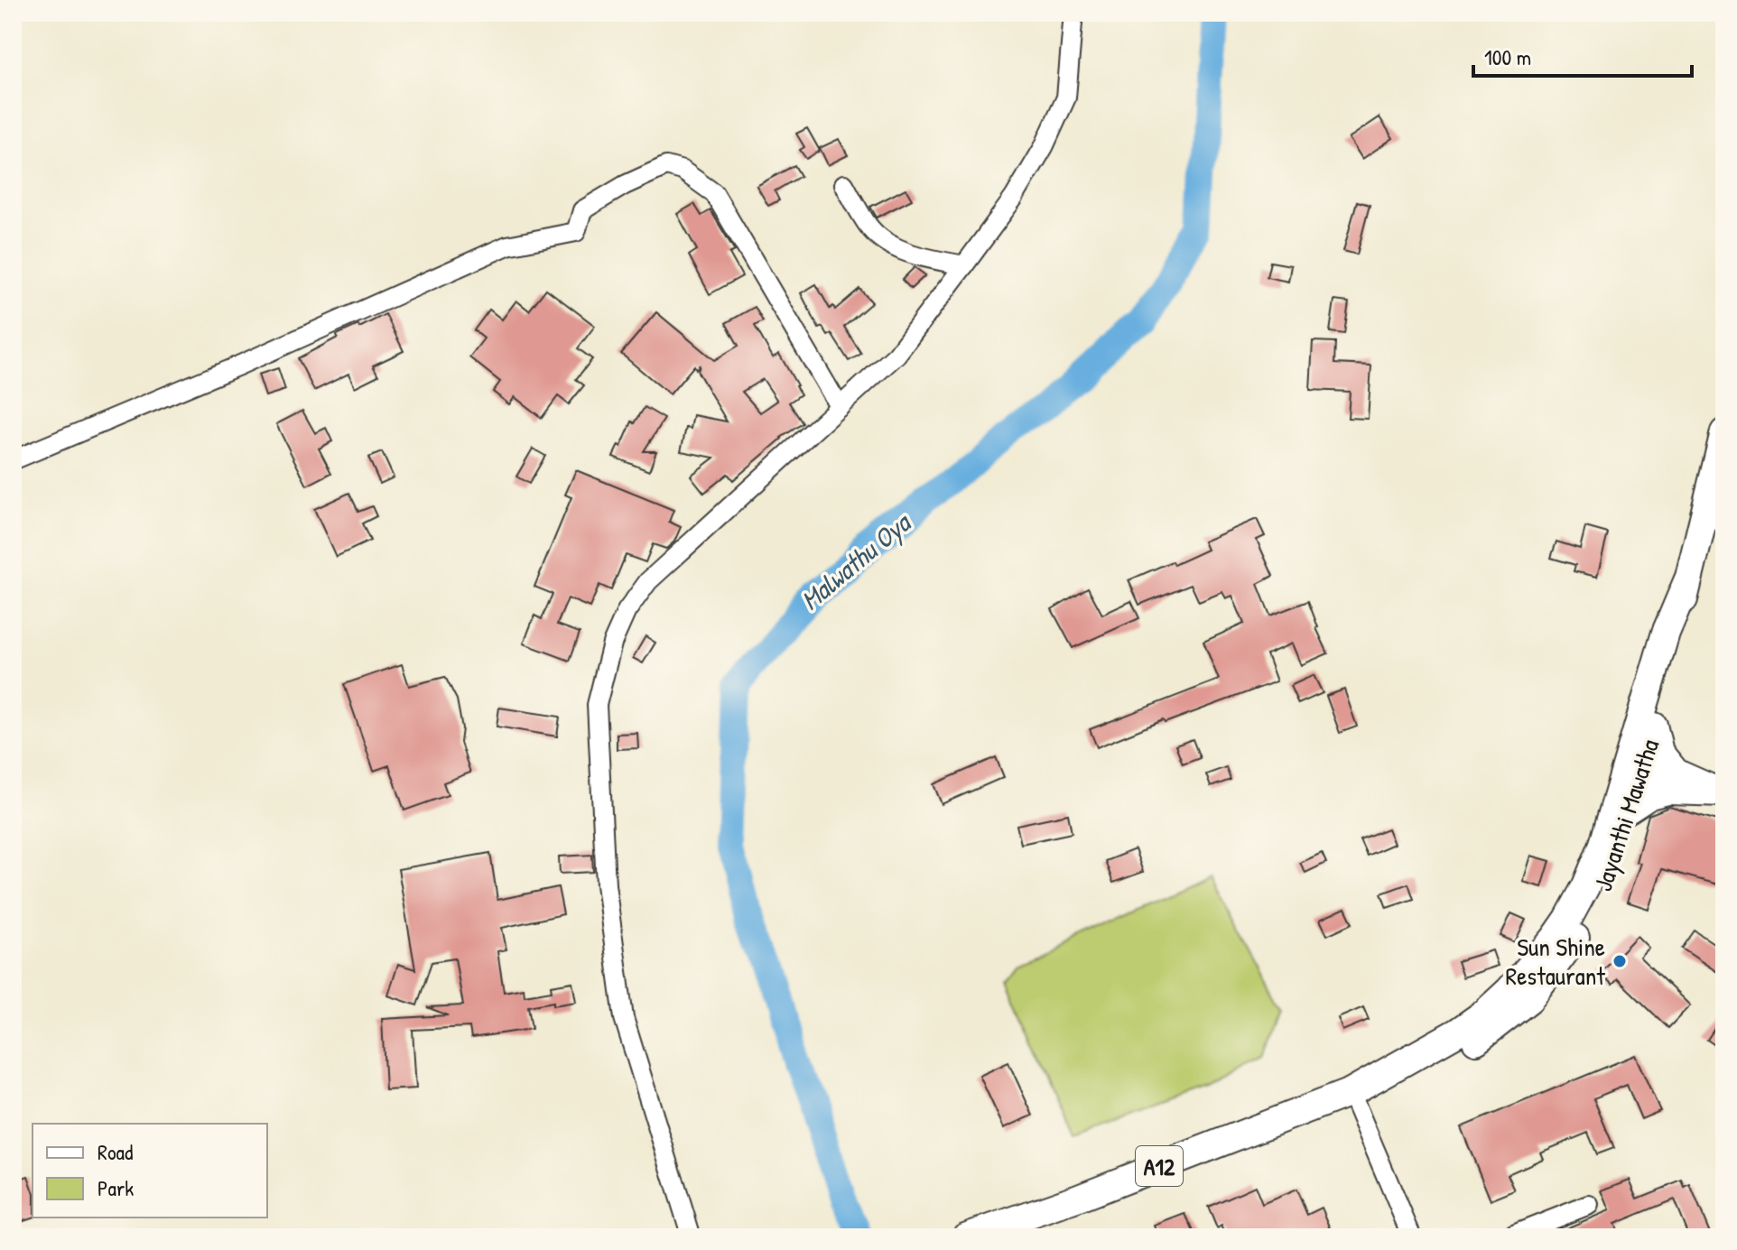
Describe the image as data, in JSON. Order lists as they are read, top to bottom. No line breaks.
{"streets":{"highway":["Jayanthi Mawatha","A12"]},"water":["Malwathu Oya"],"places":["Sun Shine Restaurant"],"legend":["Road","Park"],"scale_bar":"100 m"}
